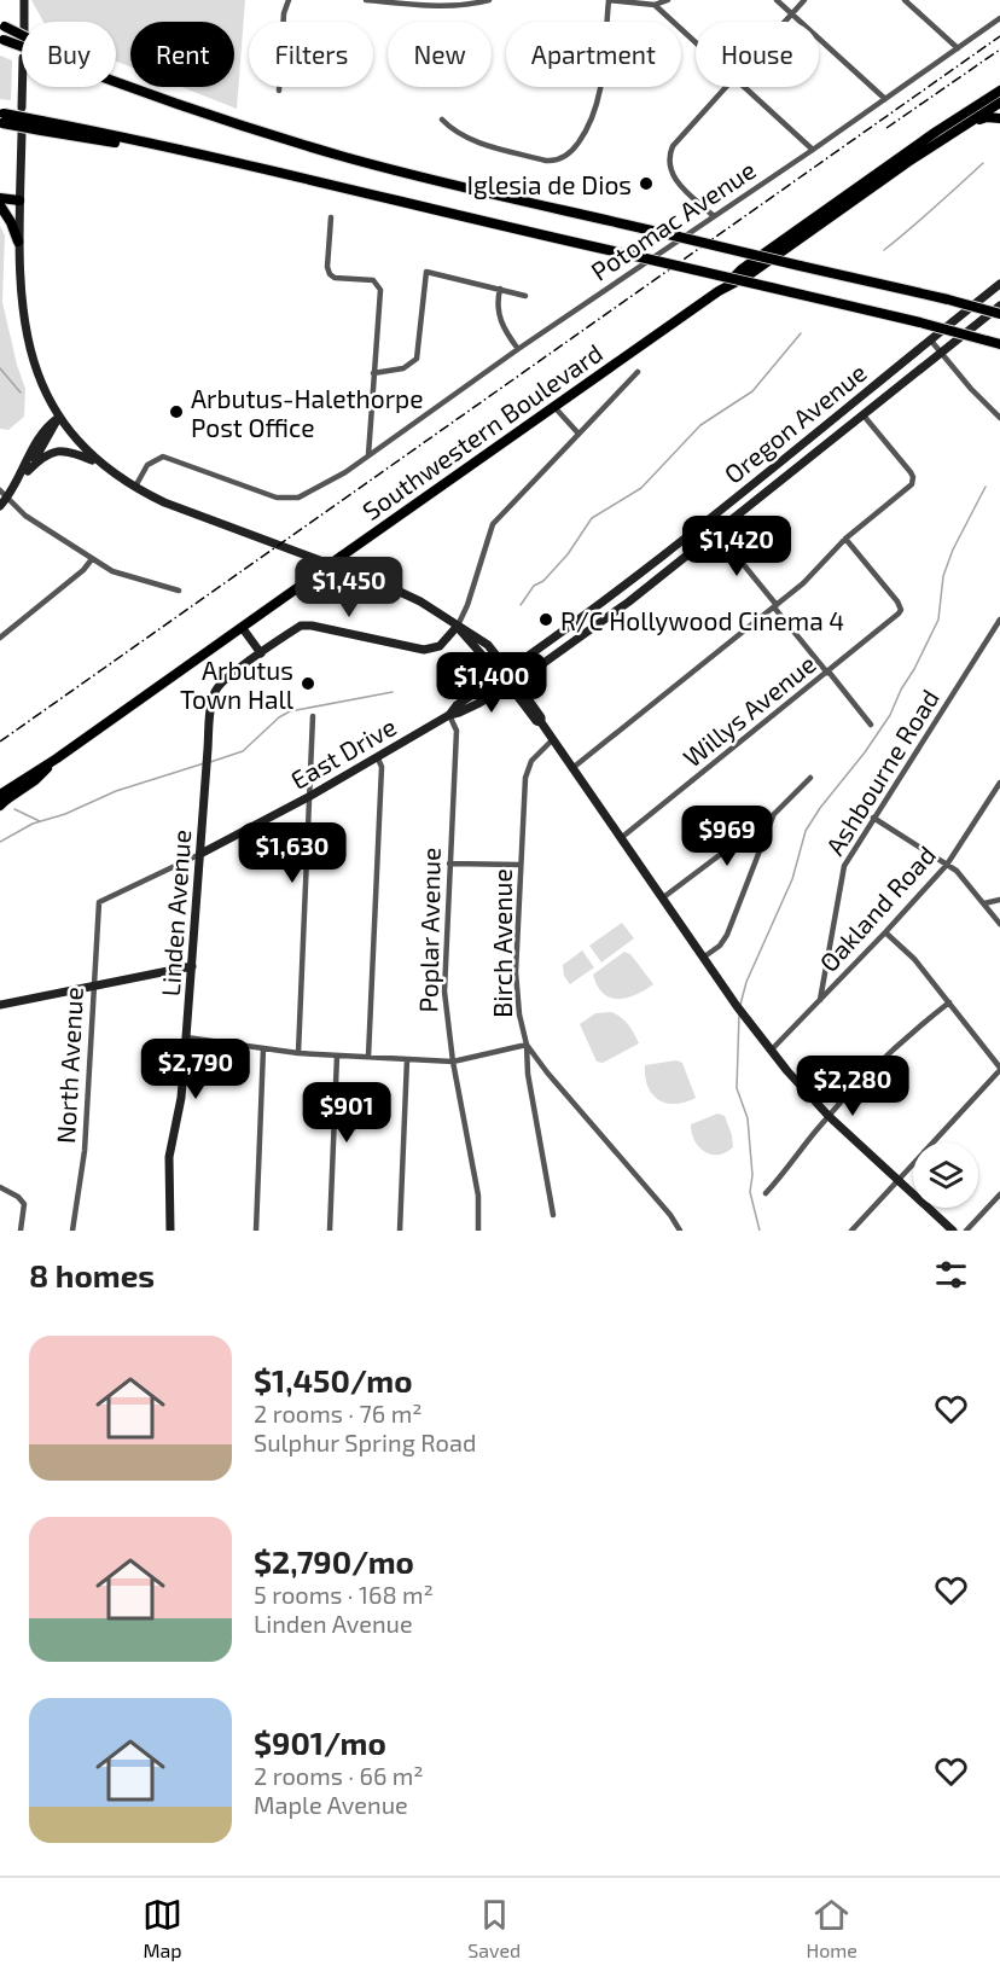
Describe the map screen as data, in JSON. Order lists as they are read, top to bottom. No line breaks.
{"streets":{"main road":["Southwestern Boulevard"],"street":["Potomac Avenue","Oregon Avenue","Willys Avenue","East Drive","Ashbourne Road","Oakland Road","Linden Avenue","Poplar Avenue","Birch Avenue","North Avenue"]},"crossings":[["Oregon Avenue","East Drive"],["East Drive","Linden Avenue"],["East Drive","Poplar Avenue"],["East Drive","North Avenue"],["Ashbourne Road","Oakland Road"]],"places":["Iglesia de Dios","Arbutus-Halethorpe Post Office","R/C Hollywood Cinema 4","Arbutus Town Hall"],"page":{"chip":["Buy","Rent","Filters","New","Apartment","House"],"price":["$1,420","$1,450","$1,400","$969","$1,630","$2,790","$2,280","$901"],"heading":"8 homes","list":[{"name":"$1,450/mo","note":"2 rooms · 76 m² · Sulphur Spring Road"},{"name":"$2,790/mo","note":"5 rooms · 168 m² · Linden Avenue"},{"name":"$901/mo","note":"2 rooms · 66 m² · Maple Avenue"}],"tabs":["Map","Saved","Home"]}}
